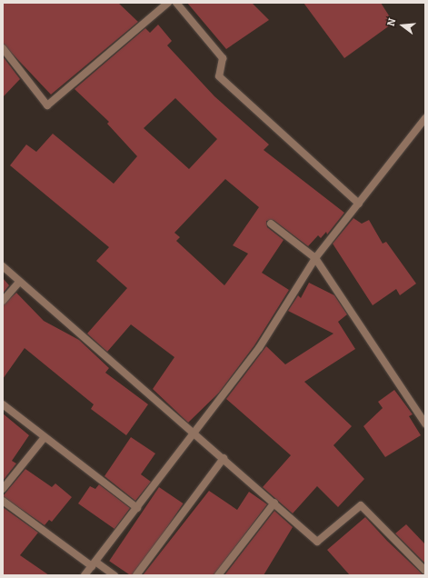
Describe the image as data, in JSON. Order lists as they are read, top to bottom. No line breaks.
{"north":"left"}
